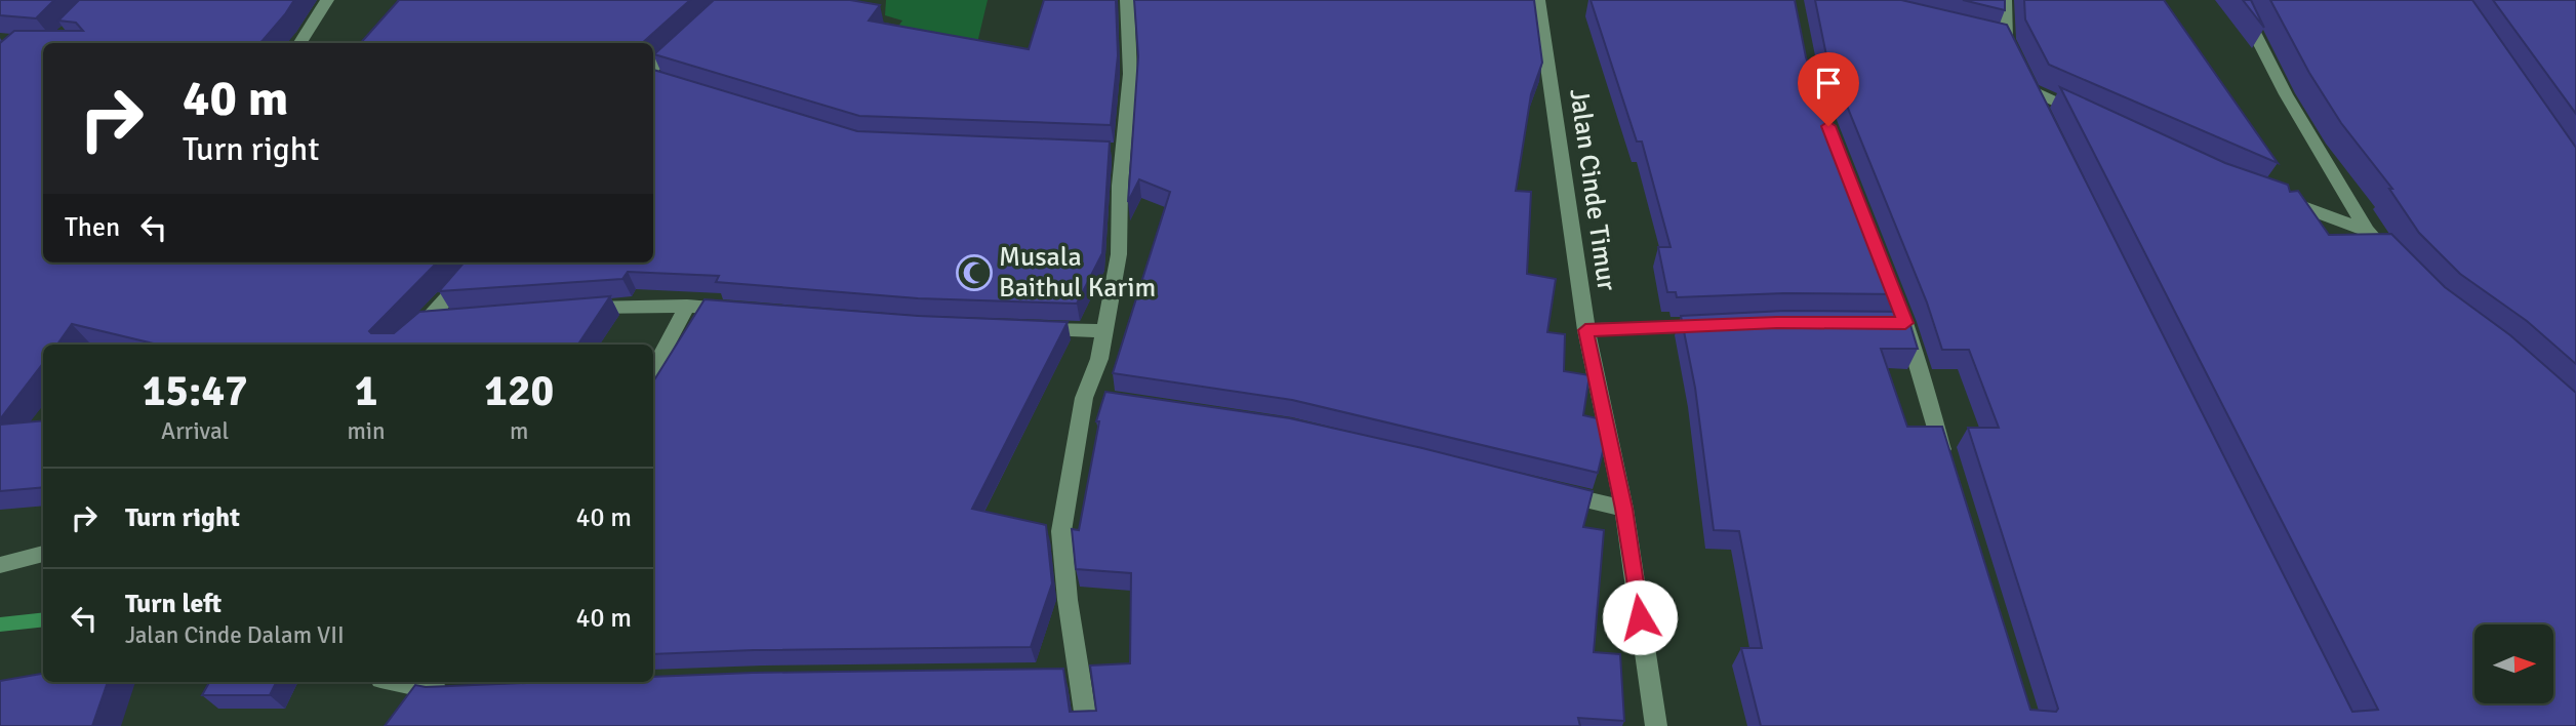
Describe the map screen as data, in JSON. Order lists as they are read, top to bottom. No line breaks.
{"streets":{"street":["Jalan Cinde Timur"]},"places":{"mosque":["Musala Baithul Karim"]},"north":"right","page":{"turn":["40 m","Turn right"],"then":"Then","eta":["15:47","Arrival","1","min","120","m"],"list":[{"name":"Turn right","value":"40 m"},{"name":"Turn left","note":"Jalan Cinde Dalam VII","value":"40 m"}]}}
